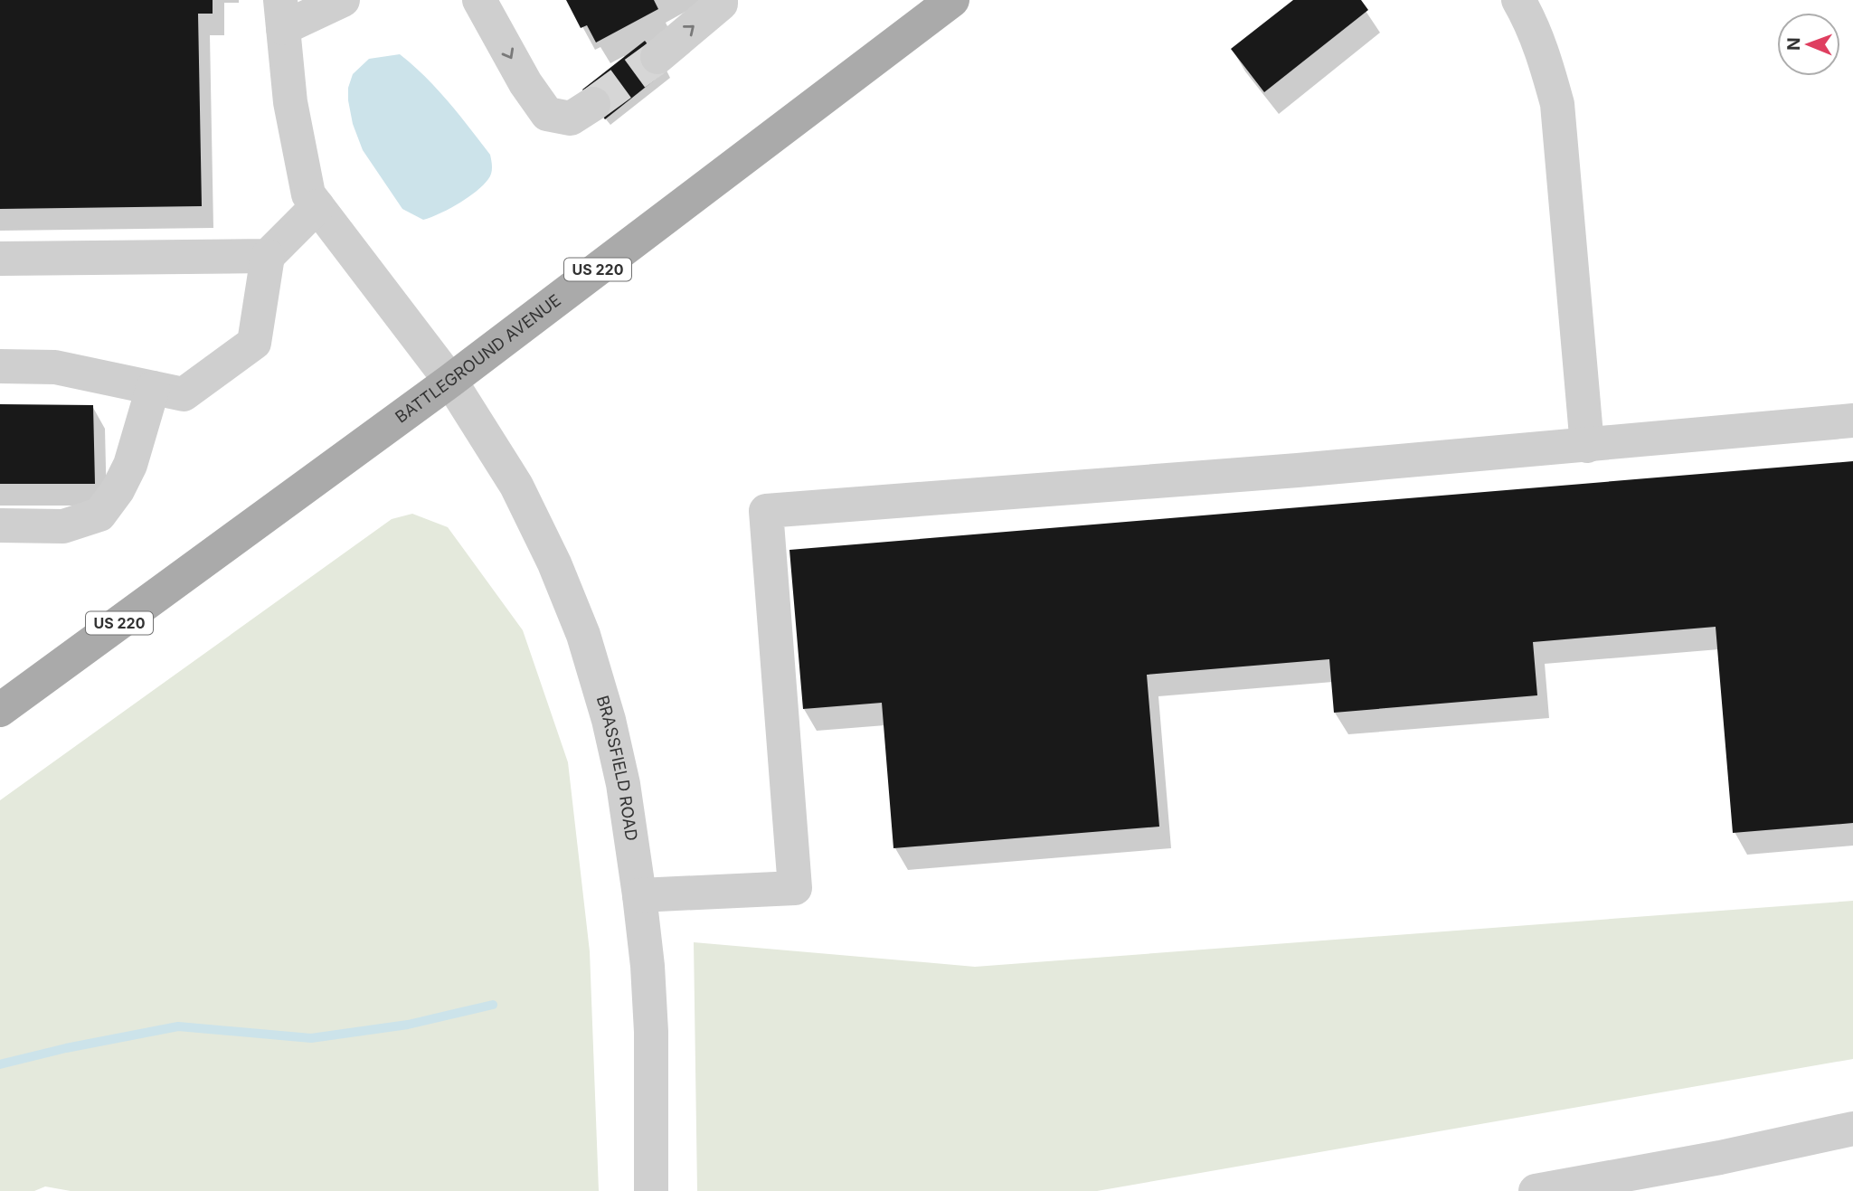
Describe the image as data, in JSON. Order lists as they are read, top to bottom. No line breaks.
{"streets":{"main road":["US 220","BATTLEGROUND AVENUE"],"street":["BRASSFIELD ROAD"]},"crossings":[["BATTLEGROUND AVENUE","BRASSFIELD ROAD"]],"north":"left"}
